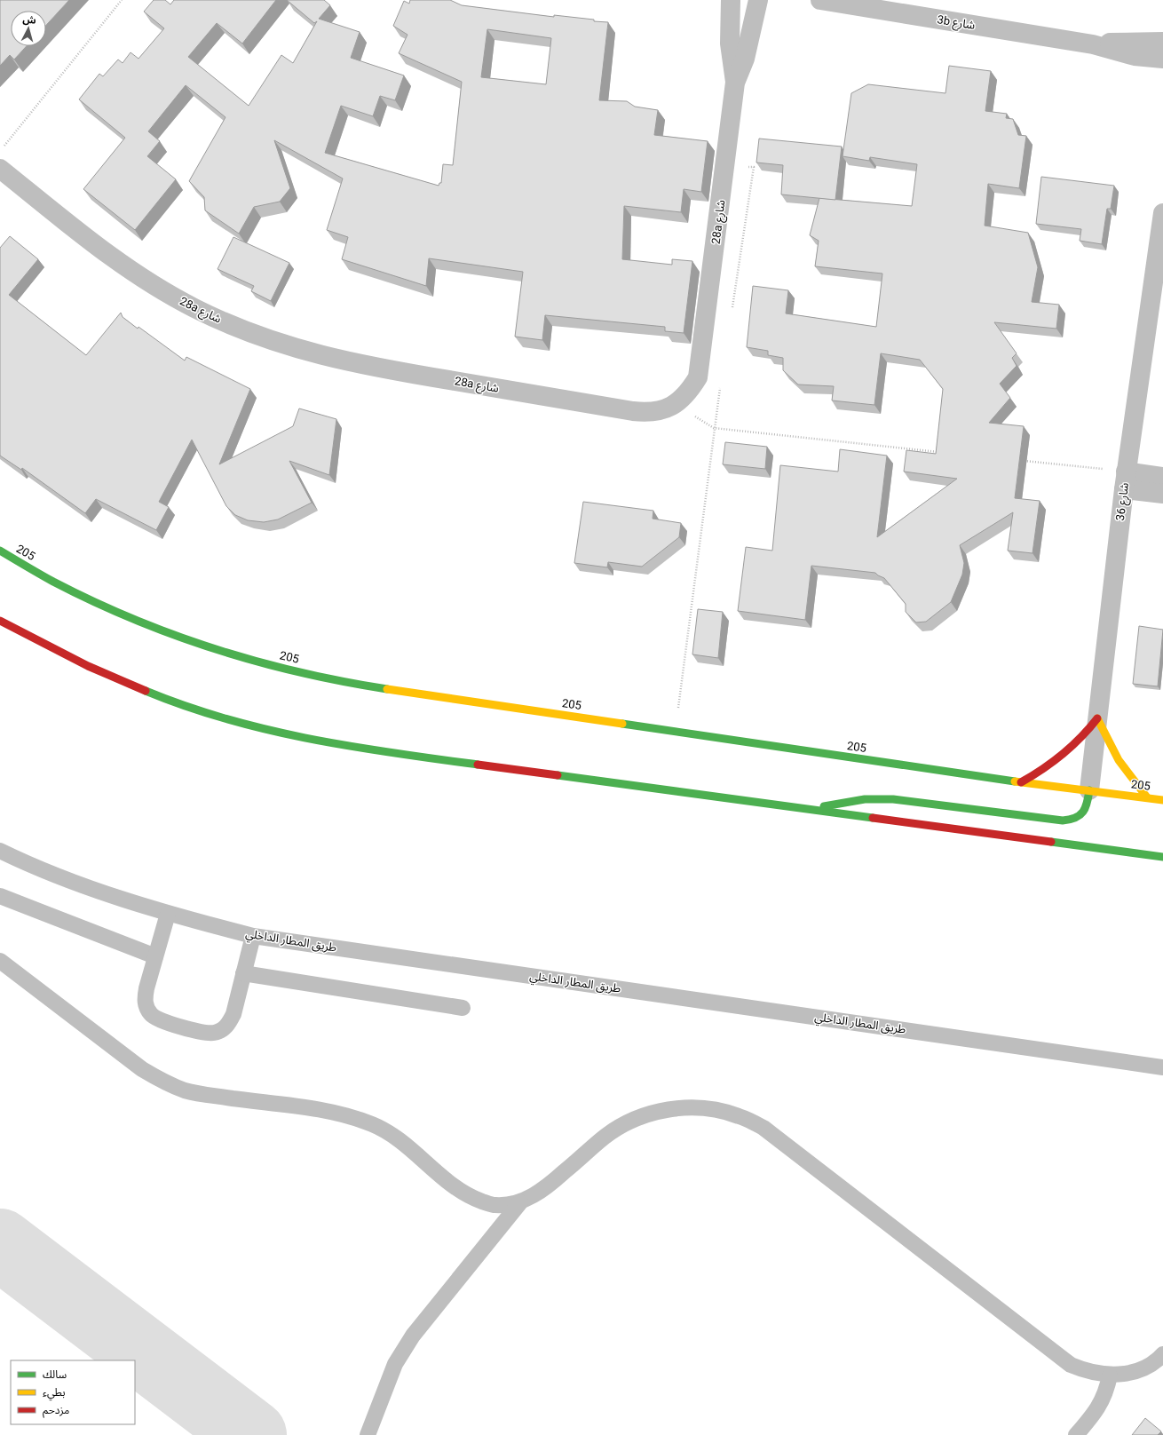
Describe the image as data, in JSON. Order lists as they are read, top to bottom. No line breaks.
{"streets":{"street":["3b شارع","28a شارع","شارع 36","205"],"lane":["طريق المطار الداخلي"]},"crossings":[["شارع 36","205"]],"legend":["سالك","بطيء","مزدحم"],"north":"top"}
